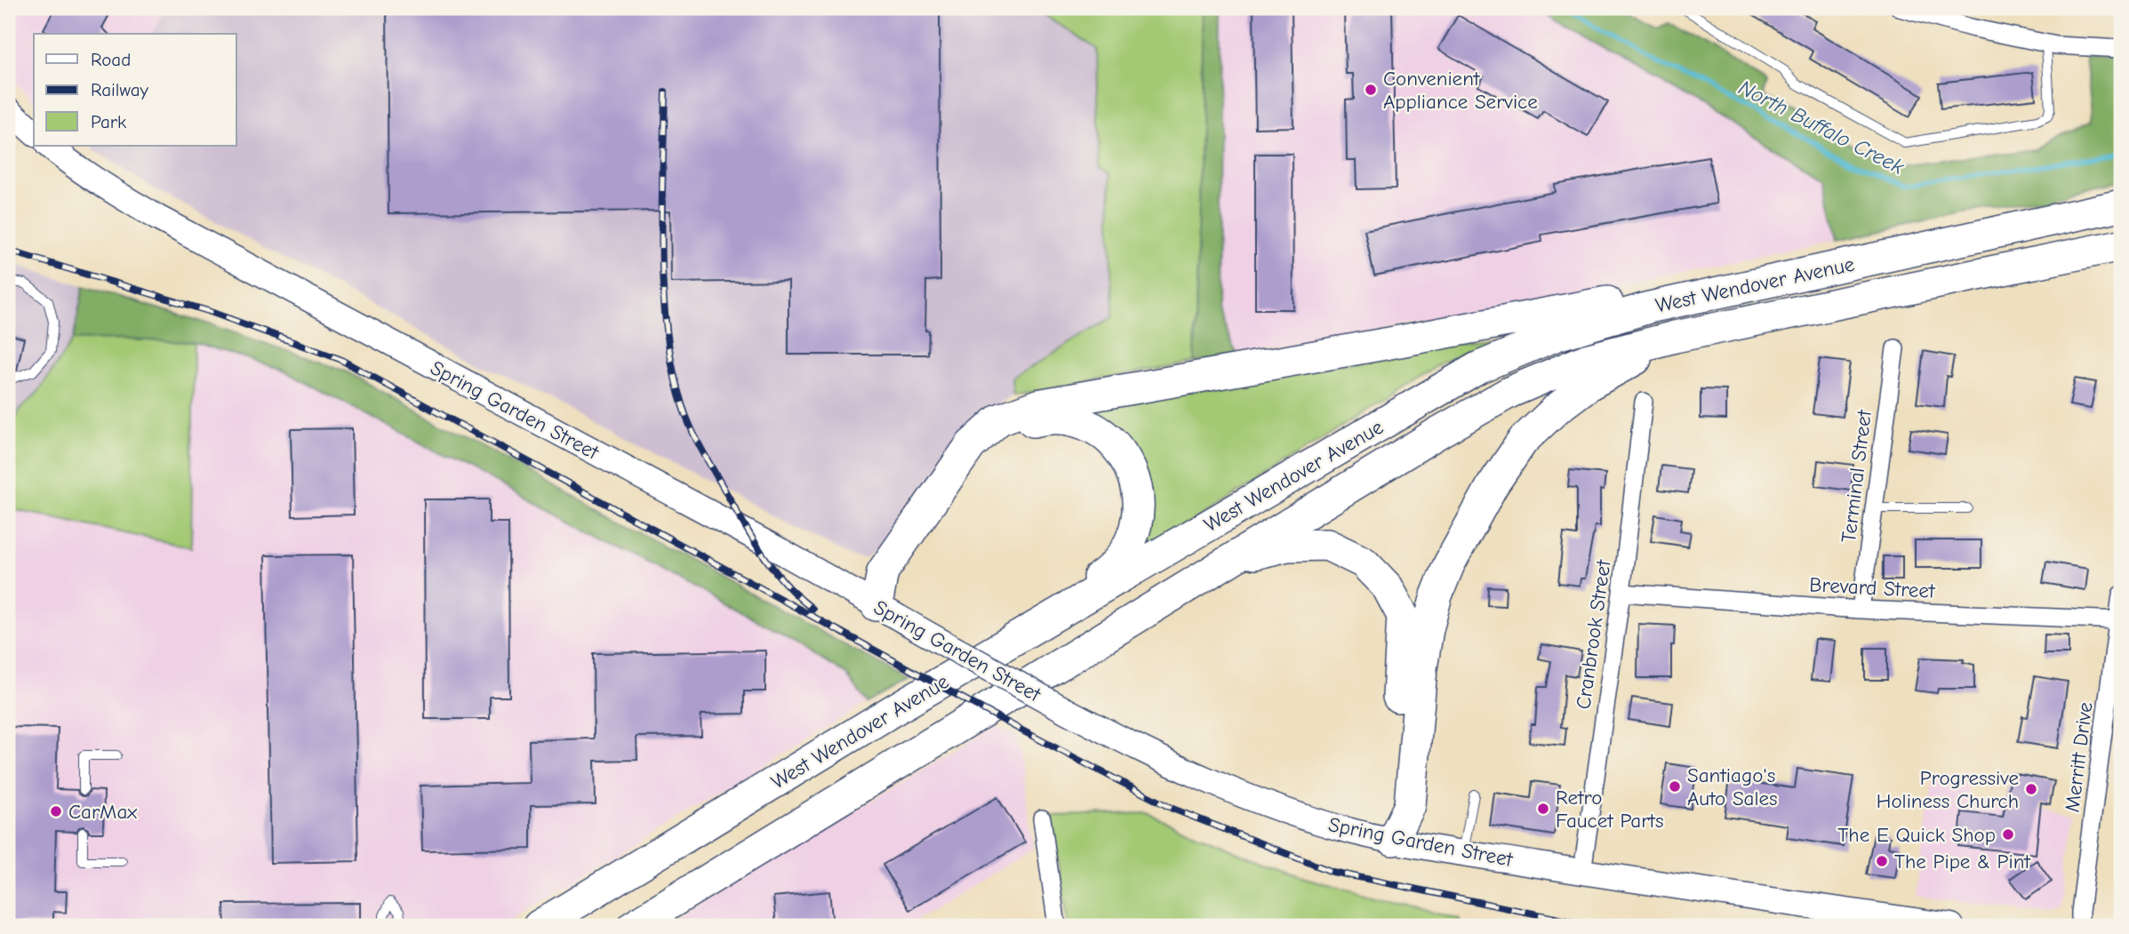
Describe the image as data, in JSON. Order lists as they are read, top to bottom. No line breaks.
{"streets":{"highway":["West Wendover Avenue"],"main road":["Spring Garden Street"],"street":["Terminal Street","Brevard Street","Cranbrook Street","Merritt Drive"]},"crossings":[["Spring Garden Street","Cranbrook Street"],["Terminal Street","Brevard Street"],["Brevard Street","Cranbrook Street"],["Brevard Street","Merritt Drive"]],"water":["North Buffalo Creek"],"places":["Convenient Appliance Service","Santiago's Auto Sales","Progressive Holiness Church","Retro Faucet Parts","CarMax","The E Quick Shop","The Pipe & Pint"],"legend":["Road","Railway","Park"]}
